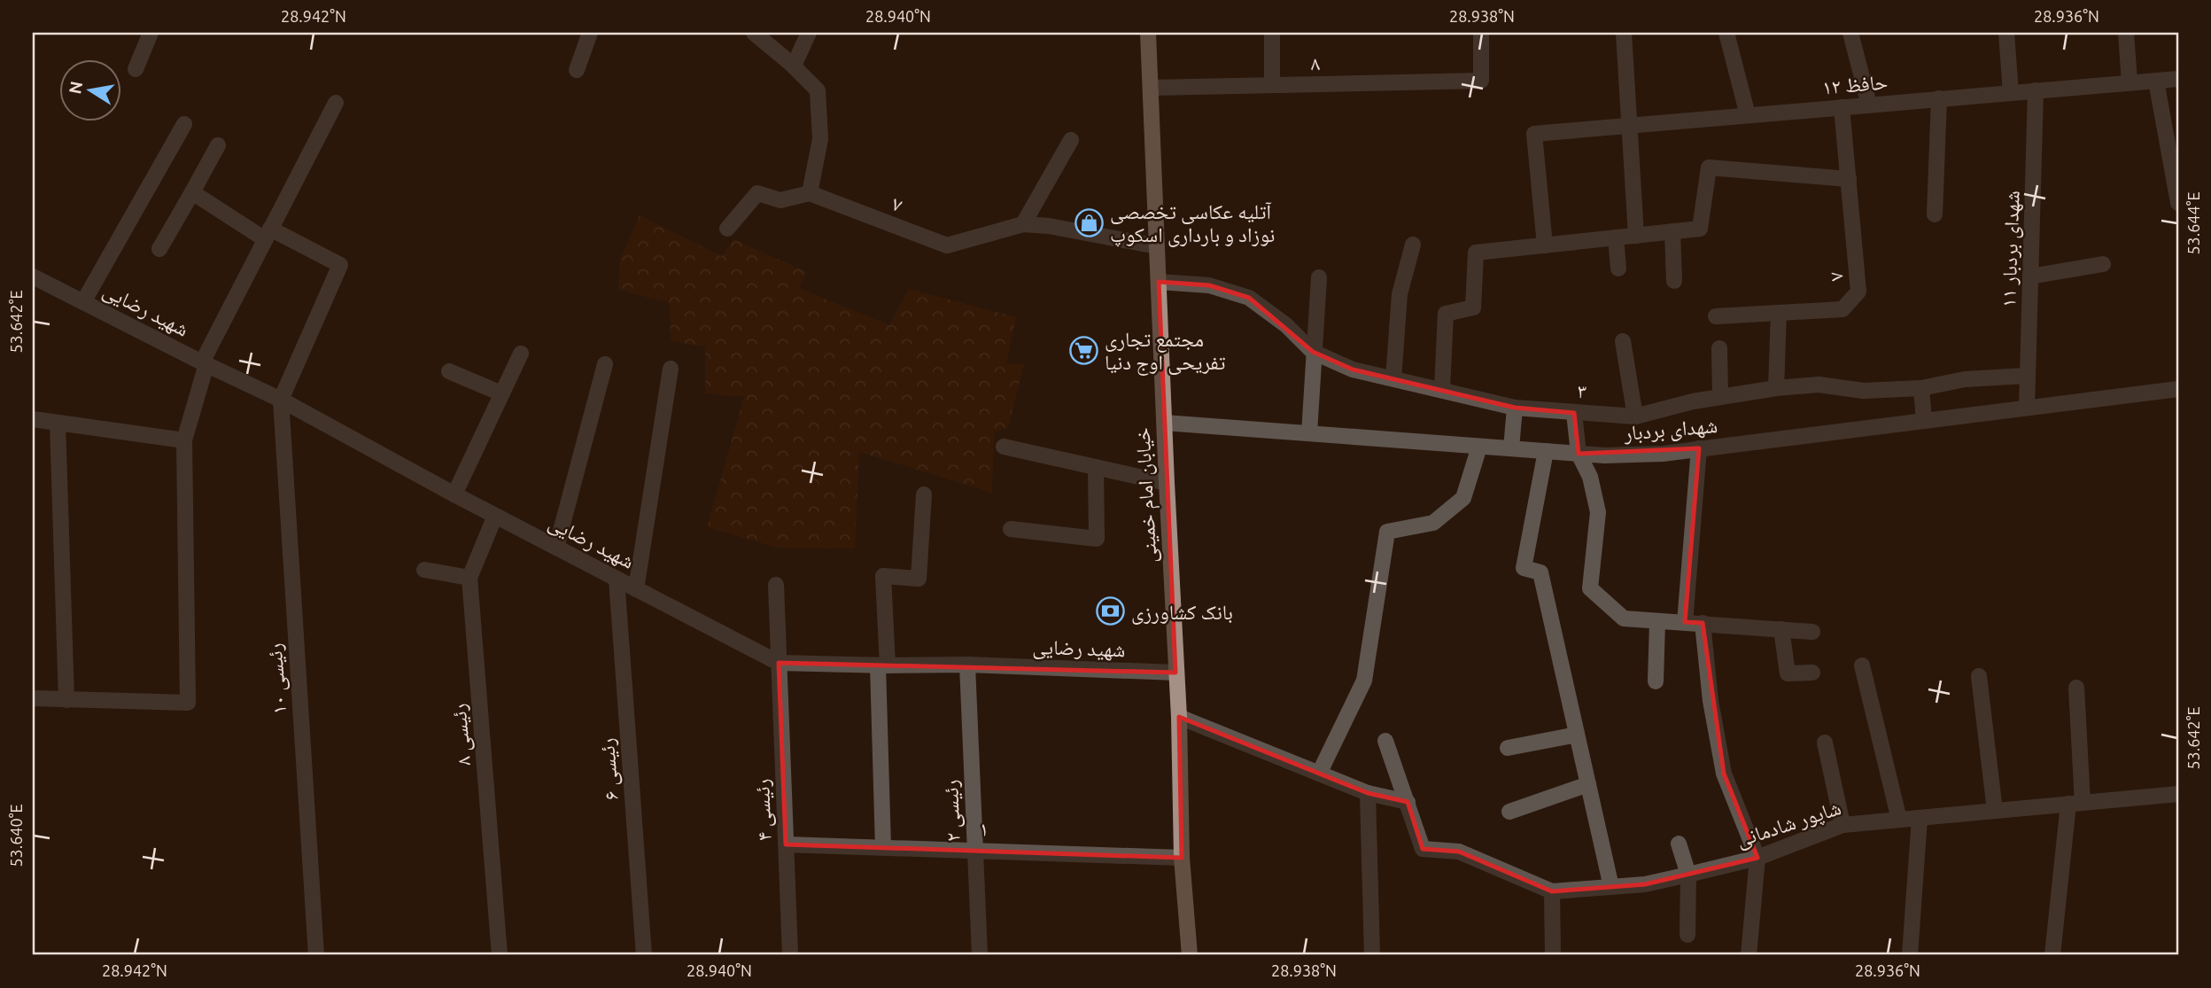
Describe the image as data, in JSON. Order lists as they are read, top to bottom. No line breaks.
{"streets":{"main road":["خیابان امام خمینی"],"street":["۸","حافظ ۱۲","۷","شهدای بردبار ۱۱","شهید رضایی","۳","شهدای بردبار","رئیسی ۱۰","رئیسی ۸","رئیسی ۶","رئیسی ۴","رئیسی ۲","شاپور شادمانی","۱"]},"crossings":[["۸","خیابان امام خمینی"],["حافظ ۱۲","۷"],["حافظ ۱۲","شهدای بردبار ۱۱"],["۷","خیابان امام خمینی"],["شهدای بردبار ۱۱","۳"],["شهدای بردبار ۱۱","شهدای بردبار"],["شهید رضایی","خیابان امام خمینی"],["شهید رضایی","رئیسی ۱۰"],["شهید رضایی","رئیسی ۸"],["شهید رضایی","رئیسی ۶"],["شهید رضایی","رئیسی ۴"],["شهید رضایی","رئیسی ۲"],["۳","خیابان امام خمینی"],["شهدای بردبار","خیابان امام خمینی"],["خیابان امام خمینی","۱"],["رئیسی ۴","۱"],["رئیسی ۲","۱"]],"places":{"shop":["آتلیه عکاسی تخصصی نوزاد و بارداری اسکوپ"],"supermarket":["مجتمع تجاری تفریحی اوج دنیا"],"bank":["بانک کشاورزی"]},"north":"left","coordinates":["28.942°N","28.940°N","28.938°N","28.936°N","53.644°E","53.642°E","53.640°E"]}
